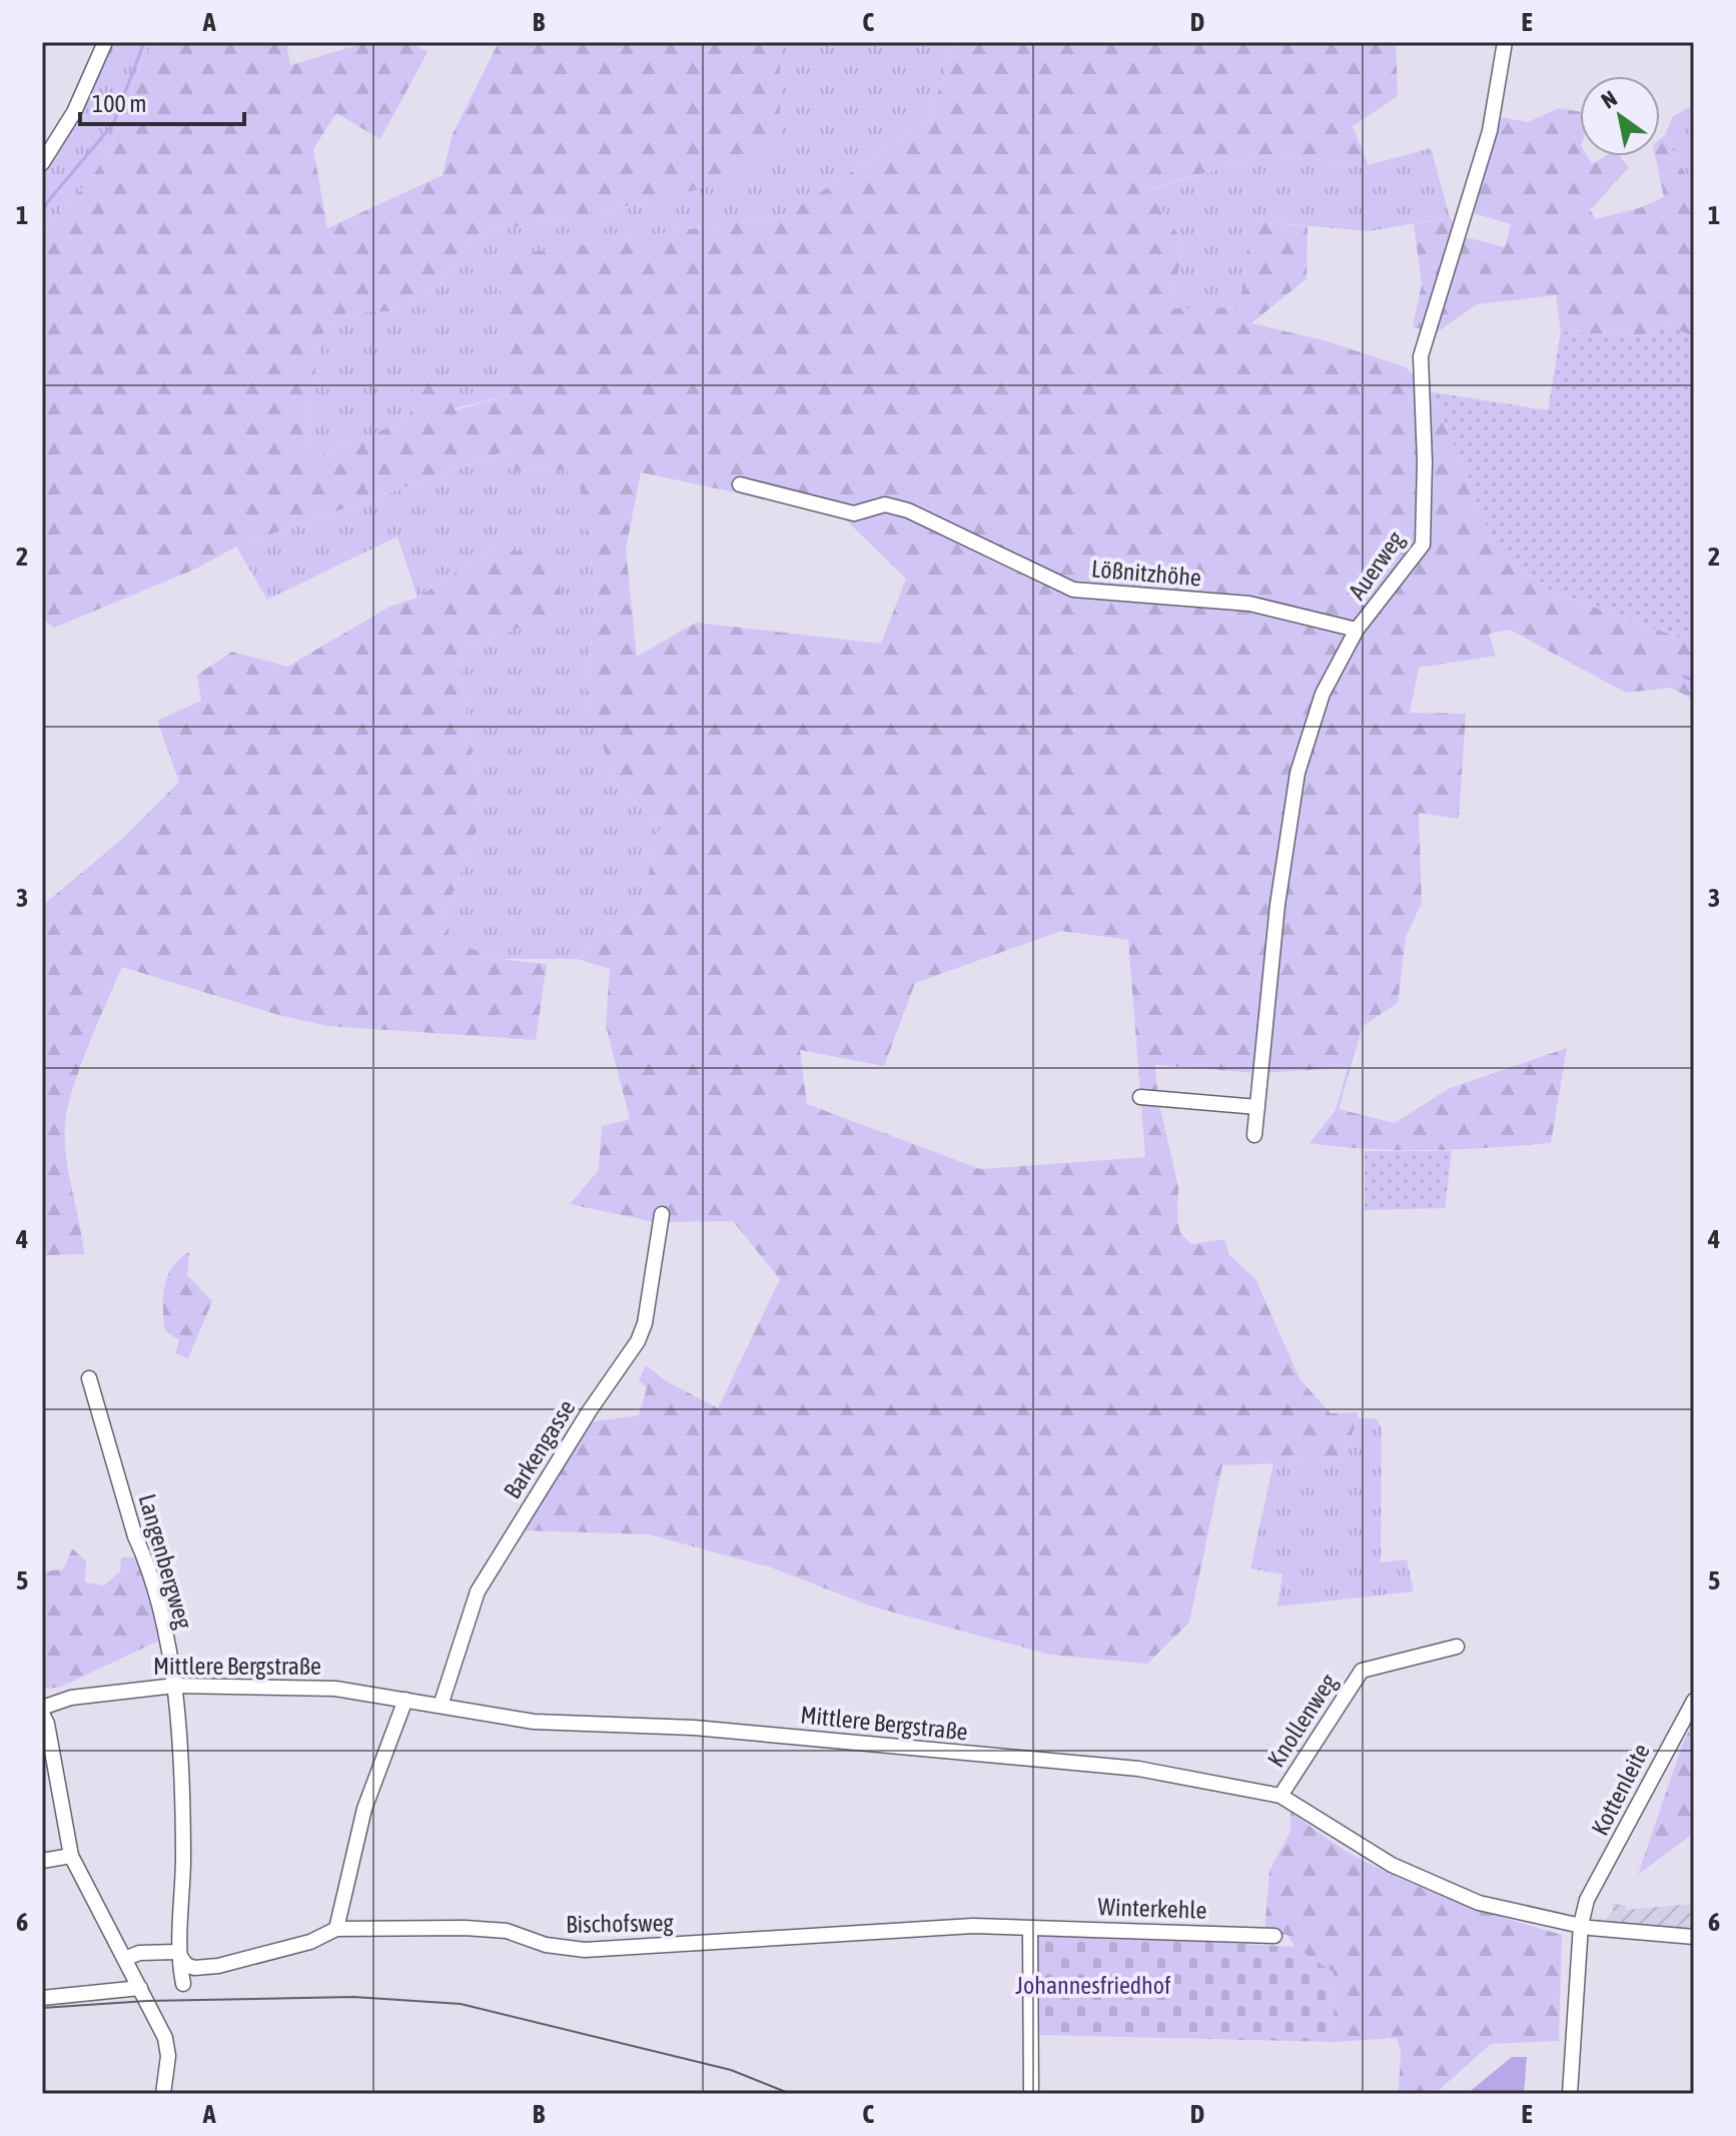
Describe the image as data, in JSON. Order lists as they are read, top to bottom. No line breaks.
{"streets":{"street":["Auerweg","Lößnitzhöhe","Barkengasse","Langenbergweg","Mittlere Bergstraße","Knollenweg","Kottenleite","Winterkehle","Bischofsweg"]},"crossings":[["Auerweg","Lößnitzhöhe"],["Barkengasse","Mittlere Bergstraße"],["Langenbergweg","Mittlere Bergstraße"],["Langenbergweg","Bischofsweg"],["Mittlere Bergstraße","Knollenweg"],["Mittlere Bergstraße","Kottenleite"],["Winterkehle","Bischofsweg"]],"parks":["Johannesfriedhof"],"scale_bar":"100 m","north":"top left","grid":{"columns":["A","B","C","D","E"],"rows":["1","2","3","4","5","6"]}}
